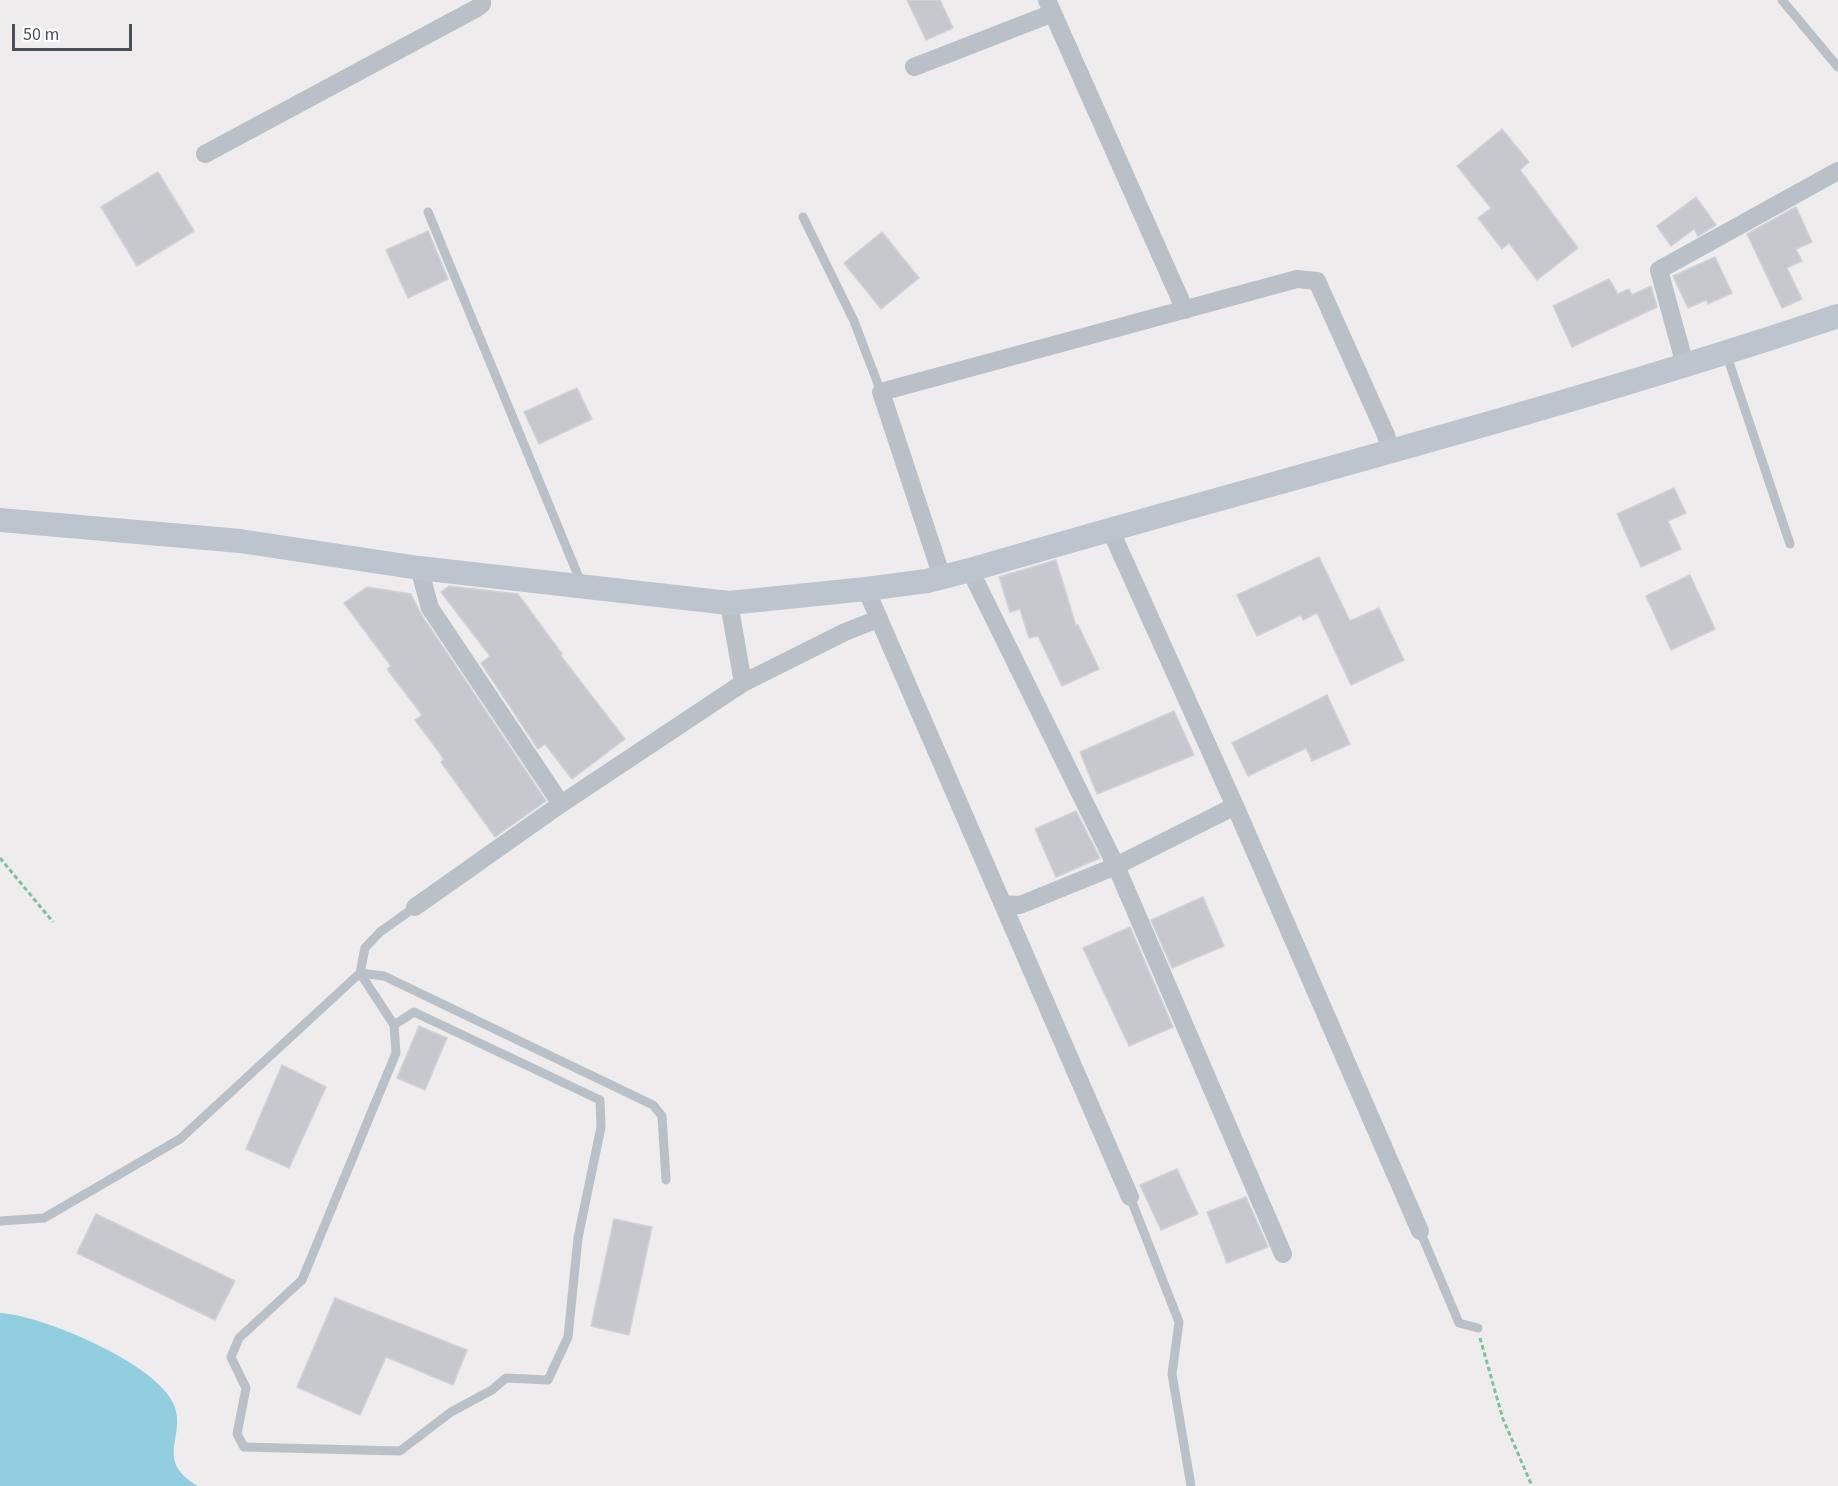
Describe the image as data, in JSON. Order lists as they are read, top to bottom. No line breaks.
{"scale_bar":"50 m"}
